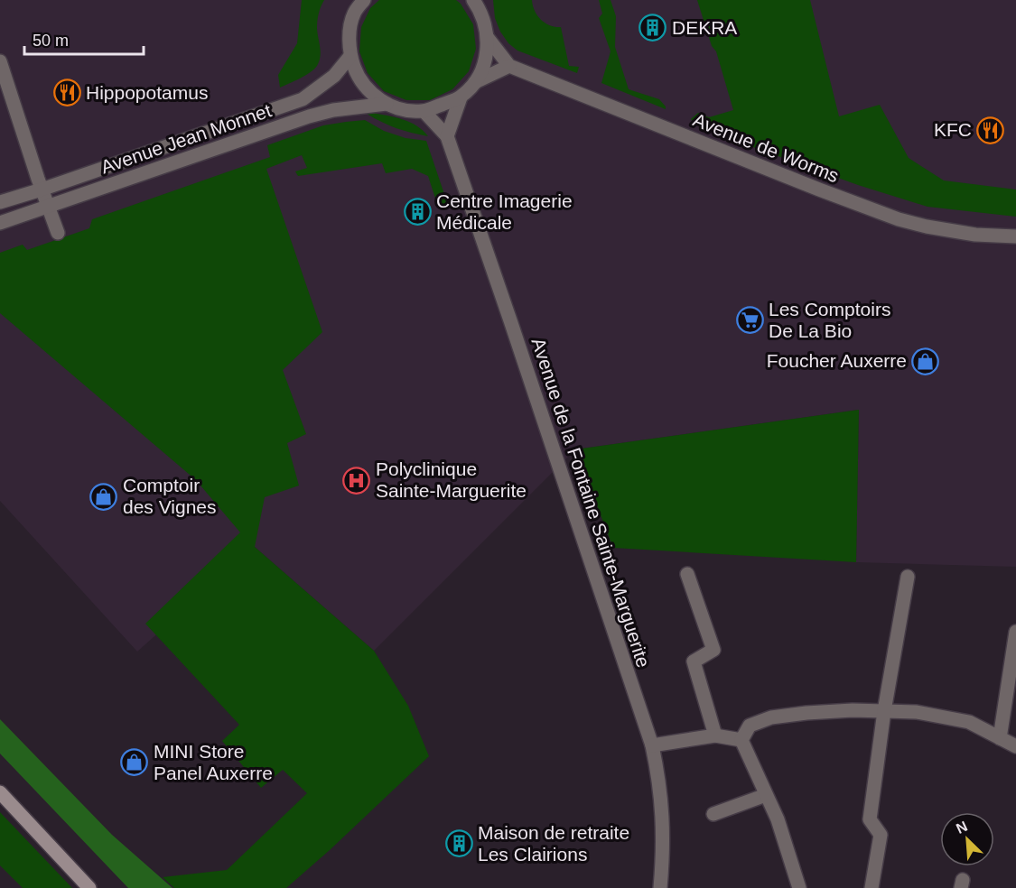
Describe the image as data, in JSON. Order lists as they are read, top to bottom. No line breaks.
{"streets":{"street":["Avenue Jean Monnet","Avenue de Worms","Avenue de la Fontaine Sainte-Marguerite"]},"places":{"building":["DEKRA","Centre Imagerie Médicale","Maison de retraite Les Clairions"],"restaurant":["Hippopotamus","KFC"],"supermarket":["Les Comptoirs De La Bio"],"shop":["Foucher Auxerre","Comptoir des Vignes","MINI Store Panel Auxerre"],"hospital":["Polyclinique Sainte-Marguerite"]},"scale_bar":"50 m","north":"top left"}
